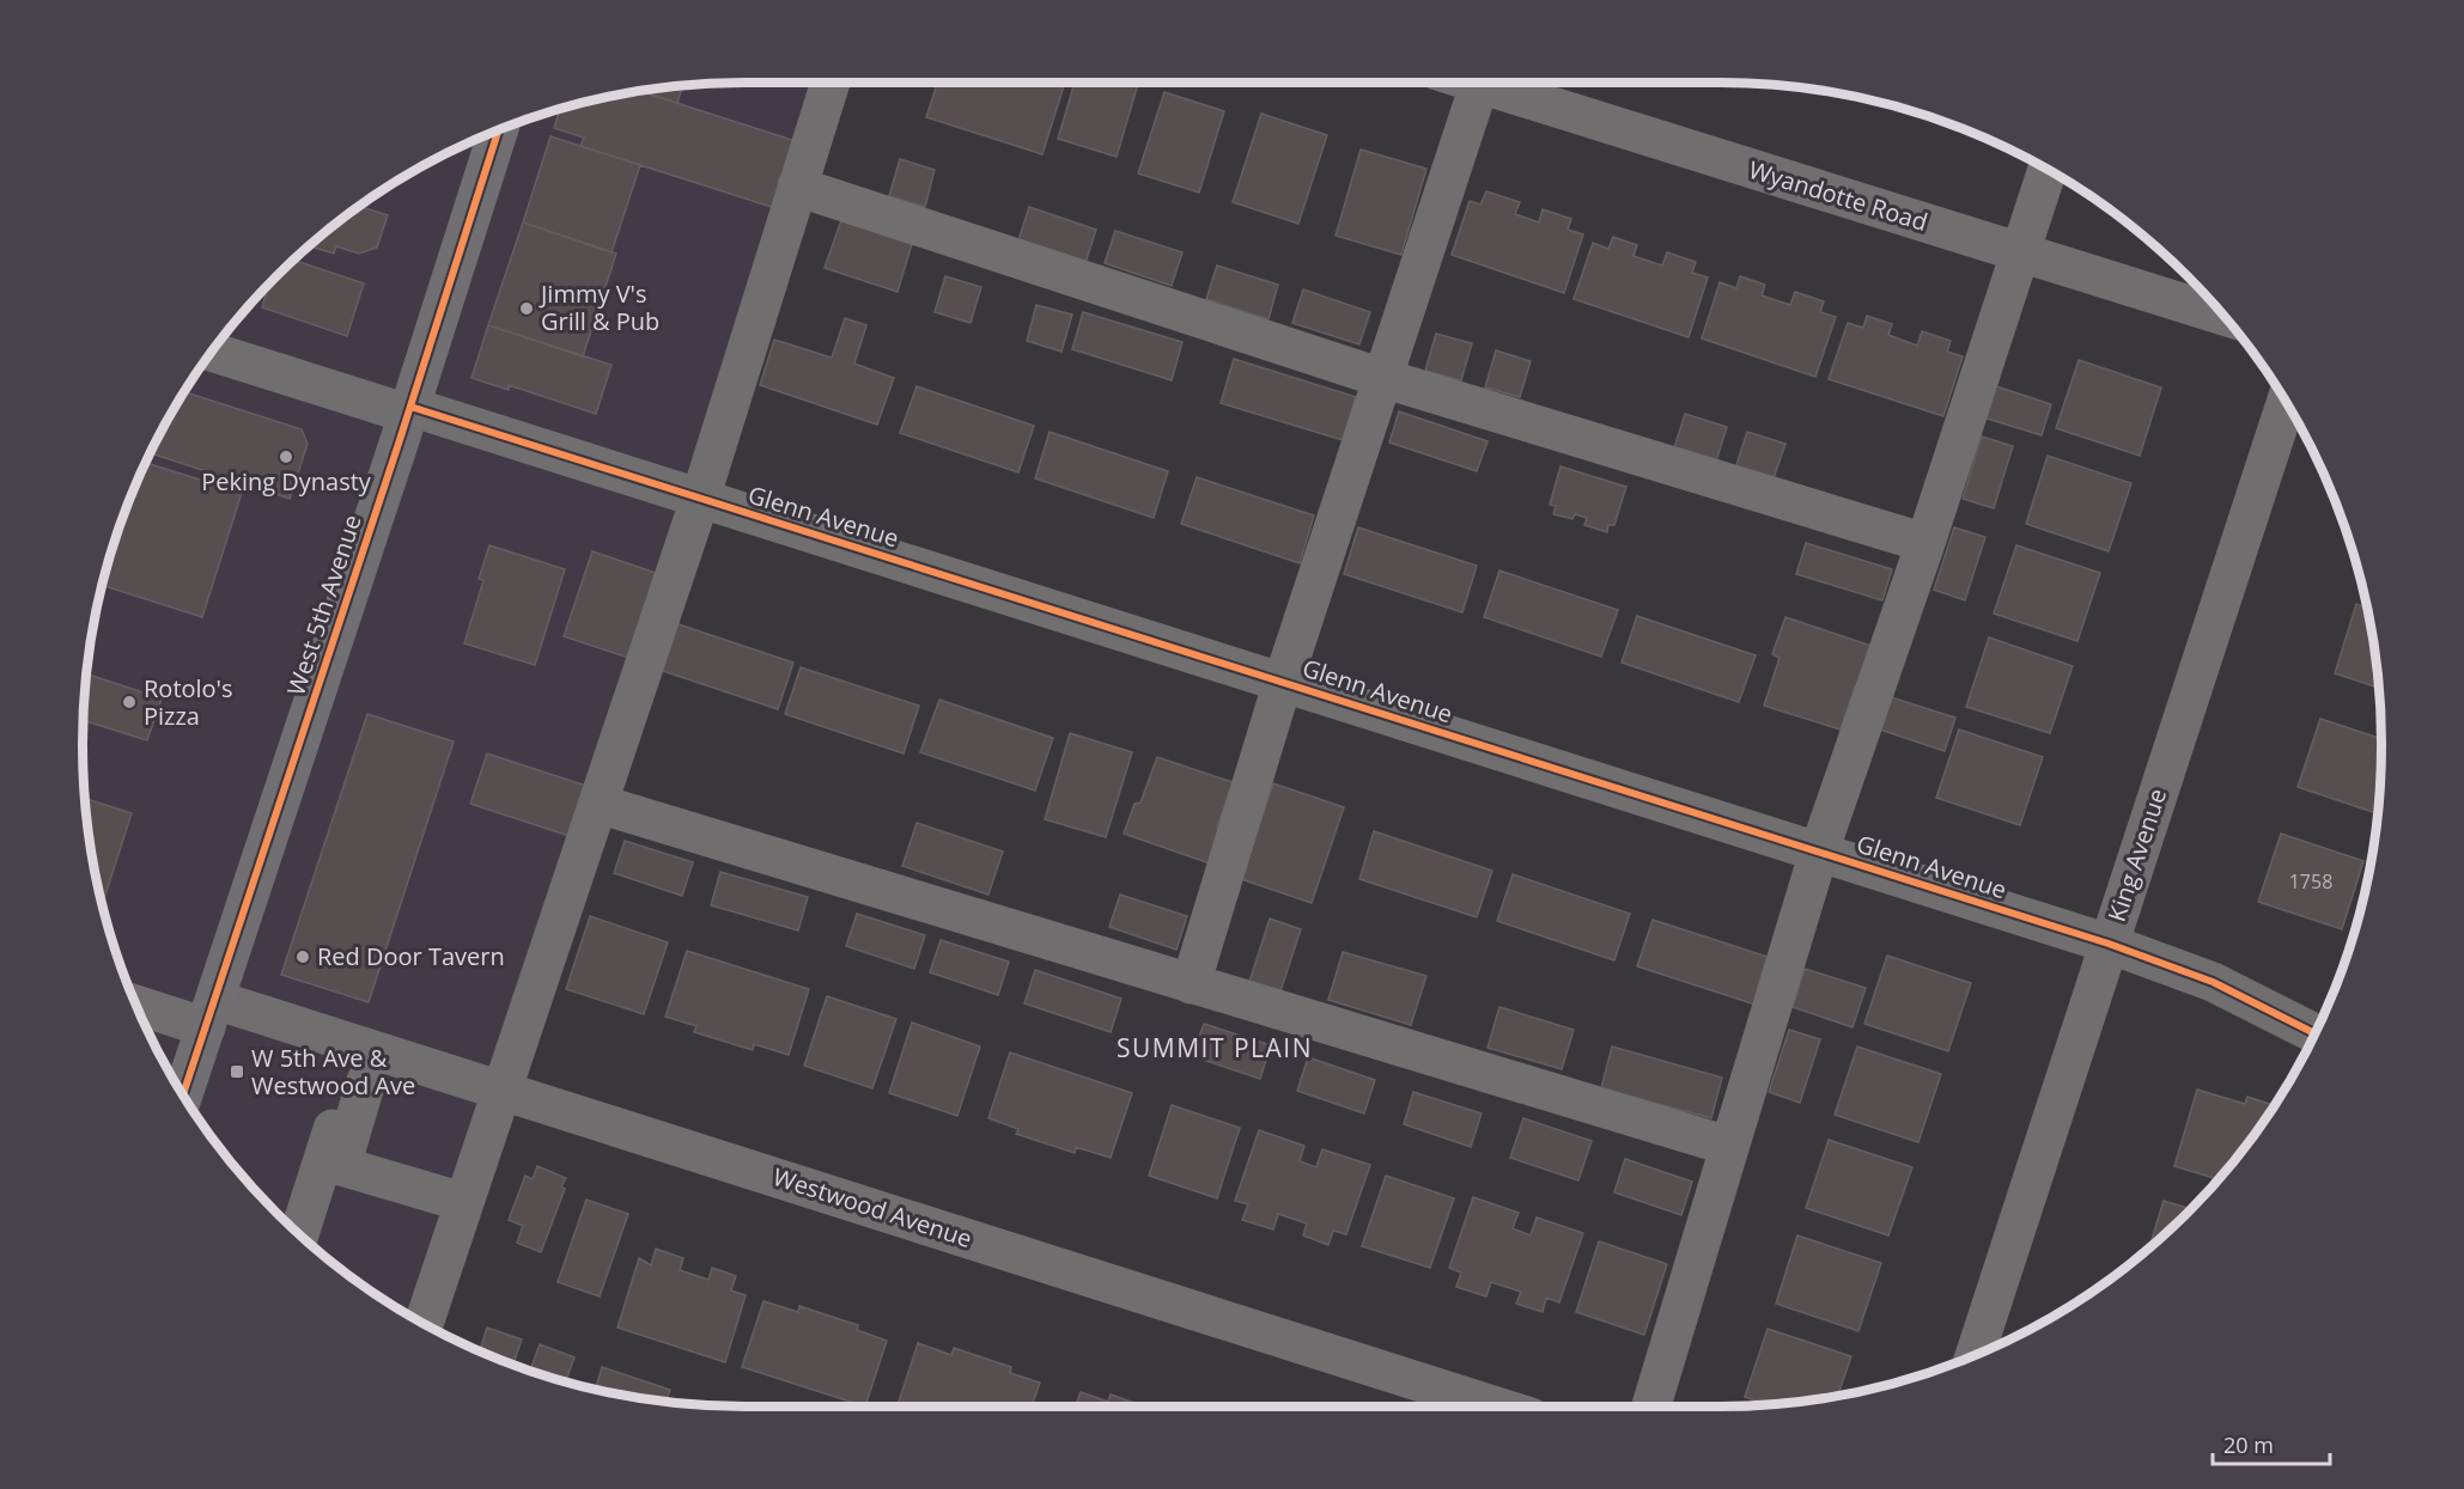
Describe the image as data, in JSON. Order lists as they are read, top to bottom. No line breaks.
{"streets":{"main road":["West 5th Avenue"],"street":["Wyandotte Road","Glenn Avenue","King Avenue","Westwood Avenue"]},"crossings":[["Glenn Avenue","West 5th Avenue"],["Glenn Avenue","King Avenue"],["West 5th Avenue","Westwood Avenue"]],"districts":["SUMMIT PLAIN"],"places":{"other":["Jimmy V's Grill & Pub","Peking Dynasty","Rotolo's Pizza","Red Door Tavern"],"transit":["W 5th Ave & Westwood Ave"]},"house_numbers":["1758"],"scale_bar":"20 m"}
